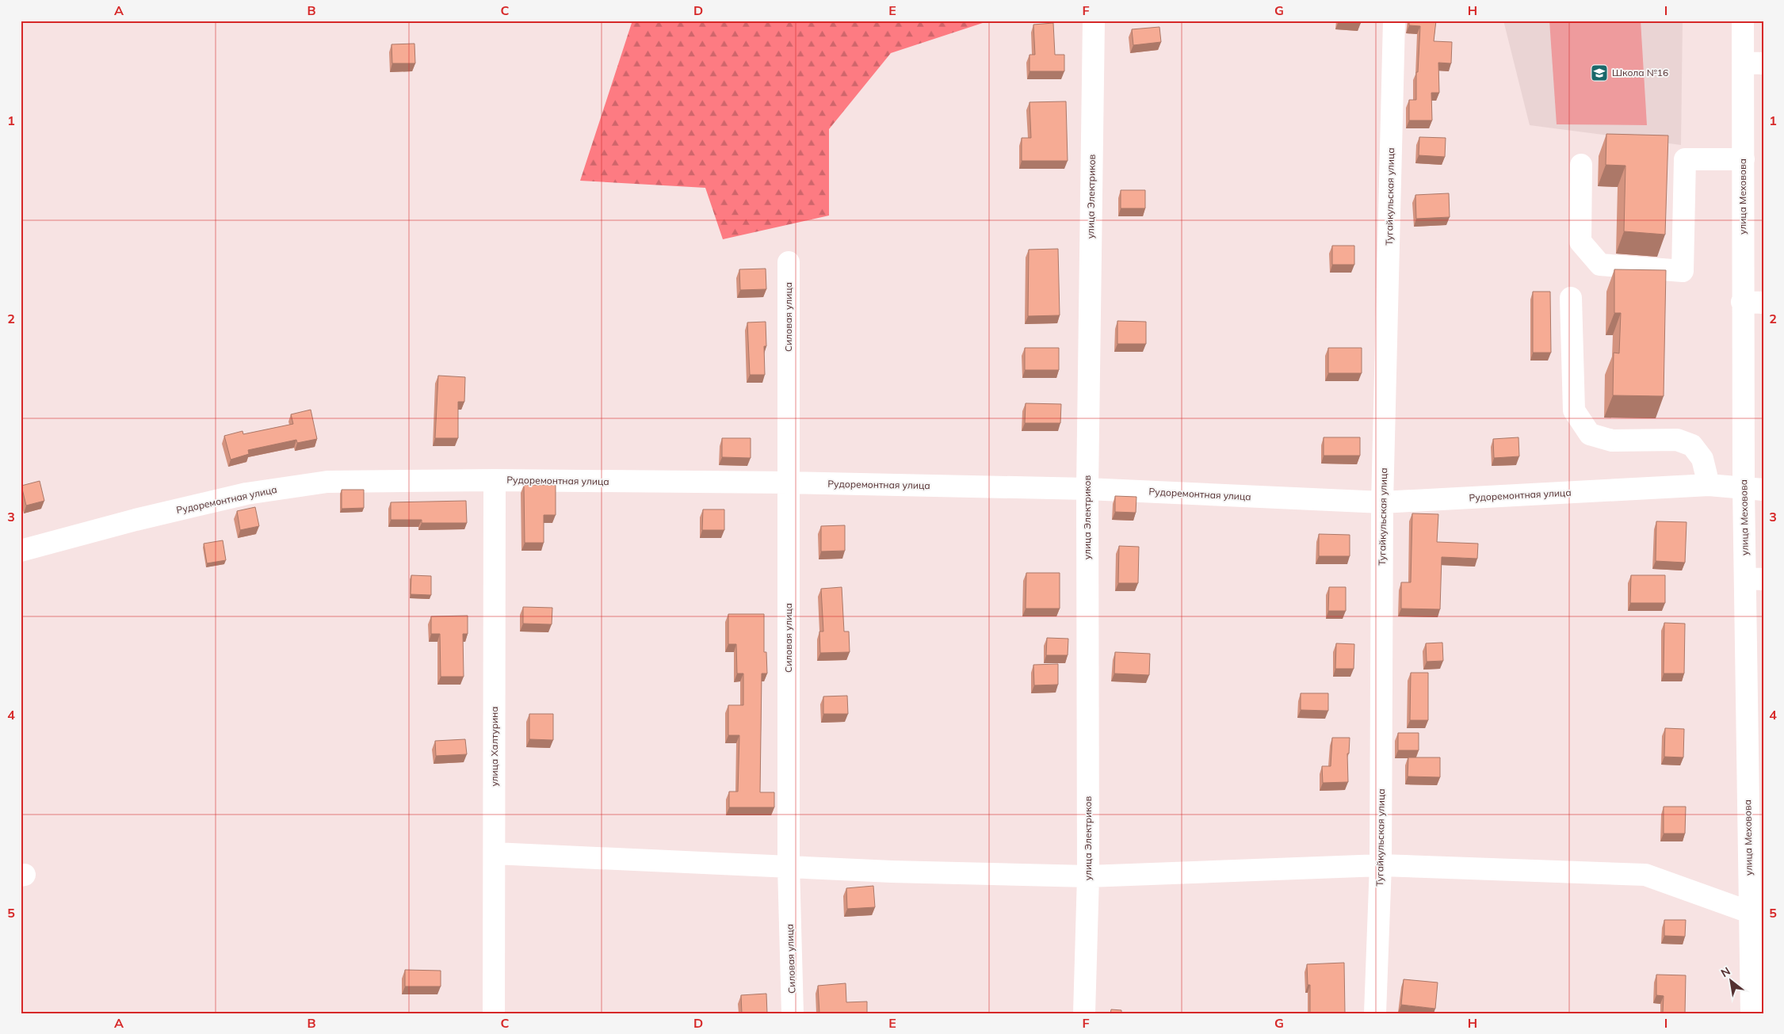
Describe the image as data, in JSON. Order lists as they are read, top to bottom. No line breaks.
{"streets":{"street":["улица Электриков","Тугайкульская улица","улица Меховова","Силовая улица","Рудоремонтная улица","улица Халтурина"]},"crossings":[["улица Электриков","Рудоремонтная улица"],["Тугайкульская улица","Рудоремонтная улица"],["улица Меховова","Рудоремонтная улица"],["Силовая улица","Рудоремонтная улица"],["Рудоремонтная улица","улица Халтурина"]],"places":{"school or university":["Школа №16"]},"north":"top left","grid":{"columns":["A","B","C","D","E","F","G","H","I"],"rows":["1","2","3","4","5"]}}
